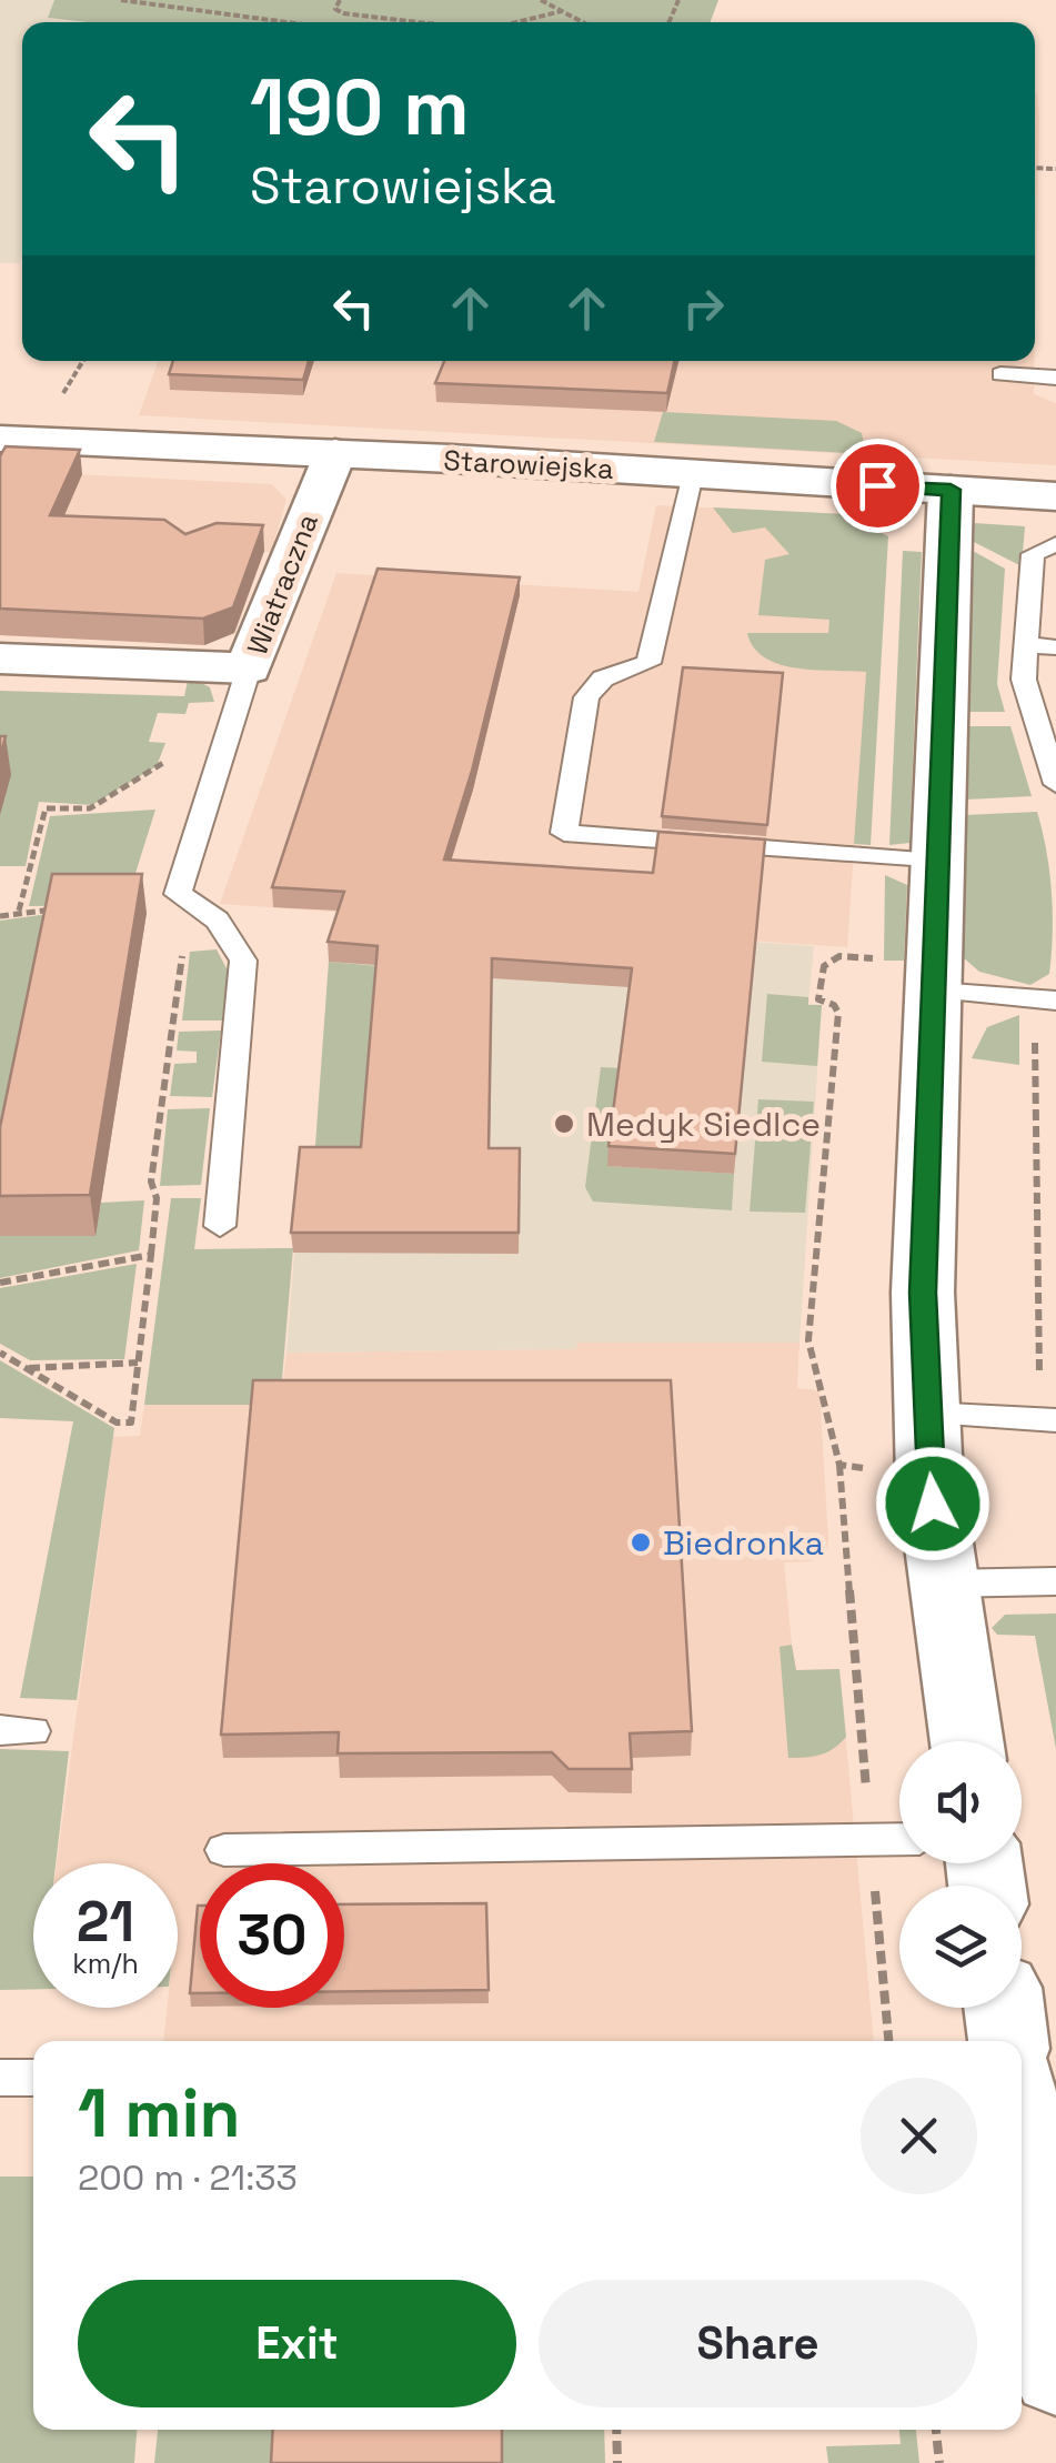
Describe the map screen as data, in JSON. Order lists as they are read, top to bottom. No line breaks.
{"streets":{"street":["Starowiejska","Wiatraczna"]},"crossings":[["Starowiejska","Wiatraczna"]],"places":["Medyk Siedlce","Biedronka"],"page":{"turn":["190 m","Starowiejska"],"speed":"21 km/h","limit":"30","heading":["1 min","200 m · 21:33"],"buttons":["Exit","Share"]}}
